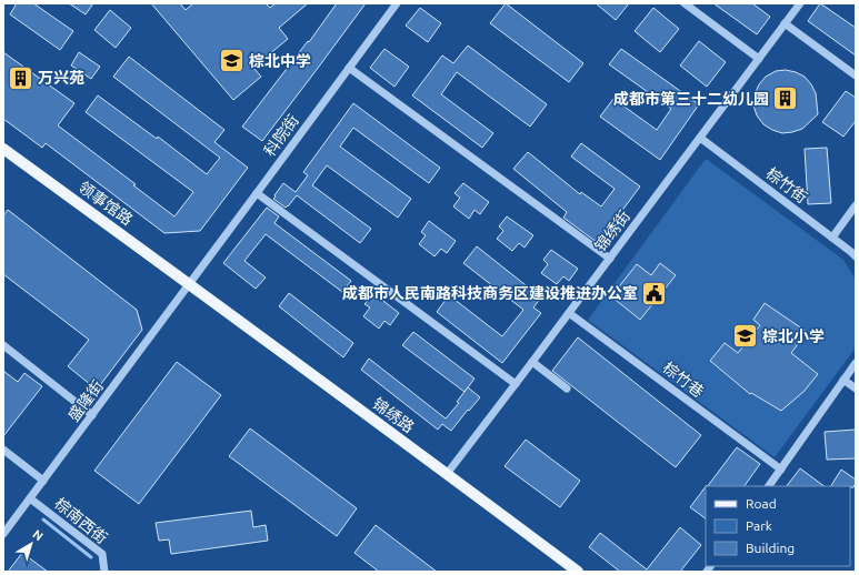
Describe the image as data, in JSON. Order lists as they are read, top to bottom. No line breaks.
{"streets":{"main road":["领事馆路","锦绣路"],"street":["科院街","棕竹街","锦绣街","棕竹巷","盛隆街","棕南西街"]},"crossings":[["科院街","领事馆路"],["科院街","盛隆街"],["科院街","锦绣路"],["棕竹街","锦绣街"],["领事馆路","盛隆街"],["领事馆路","锦绣路"],["锦绣街","棕竹巷"],["锦绣街","锦绣路"],["盛隆街","锦绣路"],["盛隆街","棕南西街"]],"places":{"school or university":["棕北中学","棕北小学"],"building":["万兴苑","成都市第三十二幼儿园"],"public building":["成都市人民南路科技商务区建设推进办公室"]},"legend":["Road","Park","Building"],"north":"top right"}
